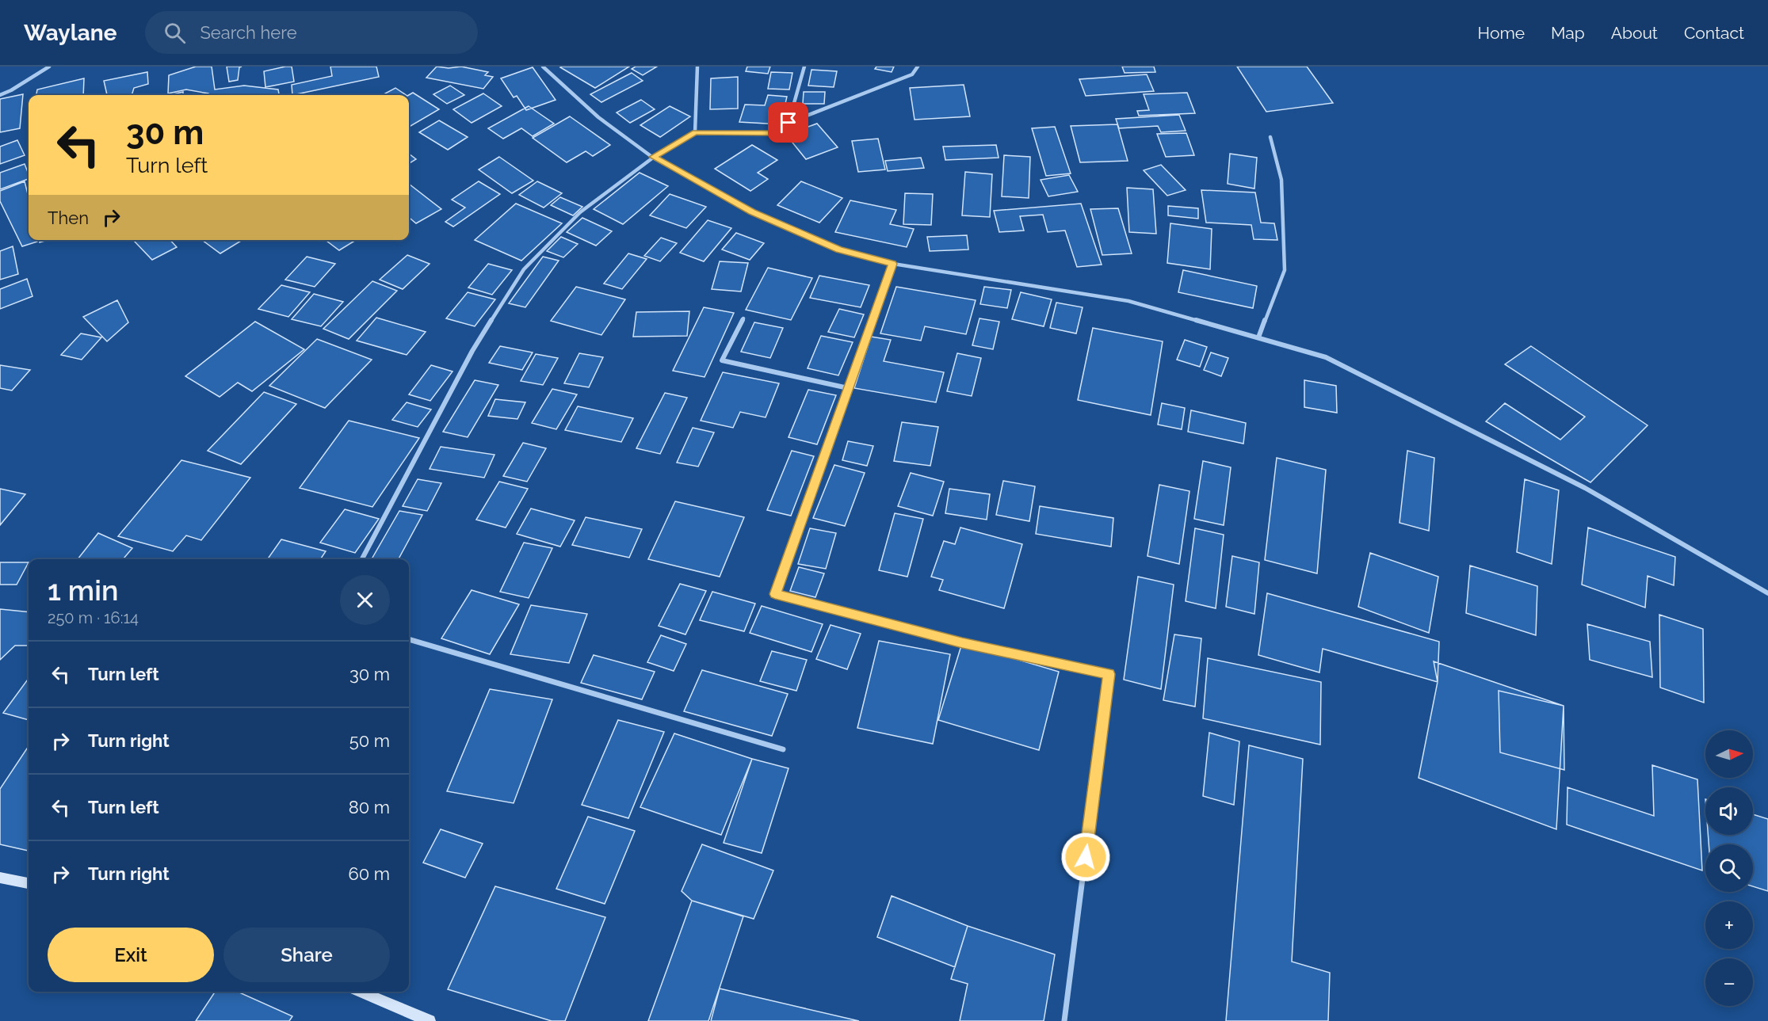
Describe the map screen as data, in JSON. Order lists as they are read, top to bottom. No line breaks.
{"north":"right","page":{"header":"Waylane","search":"Search here","nav":["Home","Map","About","Contact"],"turn":["30 m","Turn left"],"then":"Then","heading":["1 min","250 m · 16:14"],"list":[{"name":"Turn left","value":"30 m"},{"name":"Turn right","value":"50 m"},{"name":"Turn left","value":"80 m"},{"name":"Turn right","value":"60 m"}],"map_buttons":["+","−"],"buttons":["Exit","Share"]}}
